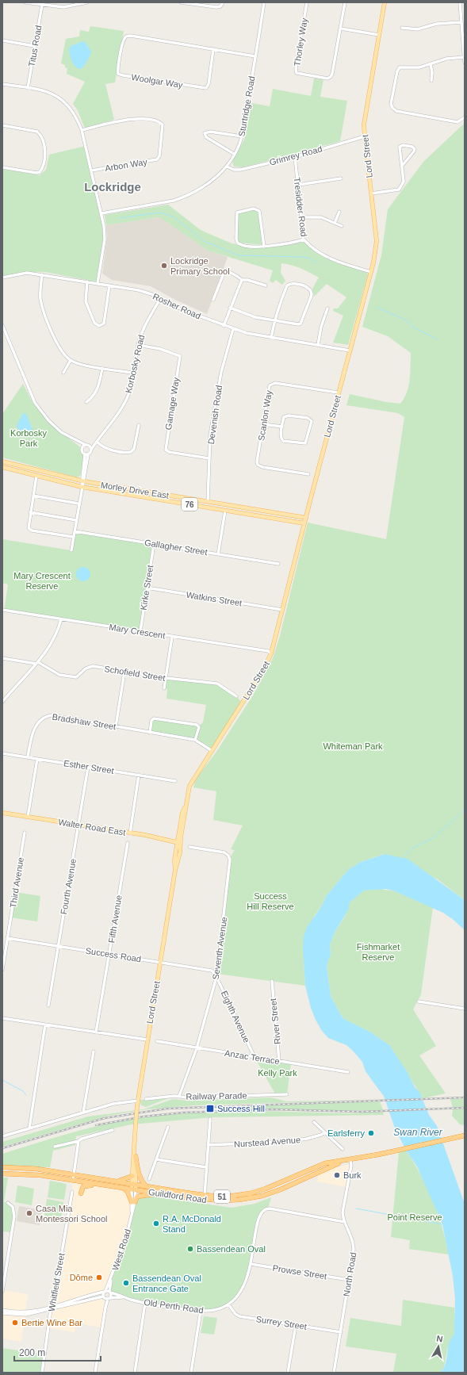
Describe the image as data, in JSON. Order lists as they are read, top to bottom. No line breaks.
{"streets":{"highway":["Guildford Road","51"],"main road":["Lord Street","Morley Drive East","76","Walter Road East"],"street":["Thorley Way","Titus Road","Woolgar Way","Sturtridge Road","Grimrey Road","Arbon Way","Tresidder Road","Rosher Road","Korbosky Road","Gamage Way","Devenish Road","Scanlon Way","Gallagher Street","Kirke Street","Watkins Street","Mary Crescent","Schofield Street","Bradshaw Street","Esther Street","Third Avenue","Fourth Avenue","Fifth Avenue","Seventh Avenue","Success Road","Eighth Avenue","River Street","Anzac Terrace","Railway Parade","Nurstead Avenue","West Road","Prowse Street","North Road","Whitfield Street","Old Perth Road","Surrey Street"]},"crossings":[["Woolgar Way","Sturtridge Road"],["Sturtridge Road","Grimrey Road"],["Grimrey Road","Lord Street"],["Grimrey Road","Tresidder Road"],["Lord Street","Tresidder Road"],["Lord Street","Rosher Road"],["Lord Street","Scanlon Way"],["Lord Street","Morley Drive East"],["Lord Street","Watkins Street"],["Lord Street","Mary Crescent"],["Lord Street","Bradshaw Street"],["Lord Street","Walter Road East"],["Lord Street","Success Road"],["Lord Street","Guildford Road"],["Lord Street","West Road"],["Rosher Road","Korbosky Road"],["Rosher Road","Devenish Road"],["Korbosky Road","Gamage Way"],["Gamage Way","Devenish Road"],["Devenish Road","Morley Drive East"],["Gallagher Street","Kirke Street"],["Kirke Street","Watkins Street"],["Kirke Street","Mary Crescent"],["Bradshaw Street","Esther Street"],["Esther Street","Fourth Avenue"],["Walter Road East","Fourth Avenue"],["Third Avenue","Success Road"],["Fourth Avenue","Success Road"],["Fifth Avenue","Success Road"],["Seventh Avenue","Success Road"],["Seventh Avenue","Eighth Avenue"],["Seventh Avenue","Anzac Terrace"],["Seventh Avenue","Railway Parade"],["Success Road","Eighth Avenue"],["Eighth Avenue","Anzac Terrace"],["River Street","Anzac Terrace"],["Guildford Road","West Road"],["Guildford Road","North Road"],["West Road","Old Perth Road"],["Prowse Street","North Road"],["Prowse Street","Old Perth Road"],["North Road","Old Perth Road"],["North Road","Surrey Street"],["Old Perth Road","Surrey Street"]],"districts":["Lockridge"],"water":["Swan River"],"parks":["Korbosky Park","Mary Crescent Reserve","Whiteman Park","Success Hill Reserve","Fishmarket Reserve","Kelly Park","Point Reserve"],"places":{"other":["Lockridge Primary School","Earlsferry","Burk","Casa Mia Montessori School","R.A. McDonald Stand","Bassendean Oval","Dôme","Bassendean Oval Entrance Gate","Bertie Wine Bar"],"transit":["Success Hill"]},"scale_bar":"200 m","north":"top"}
